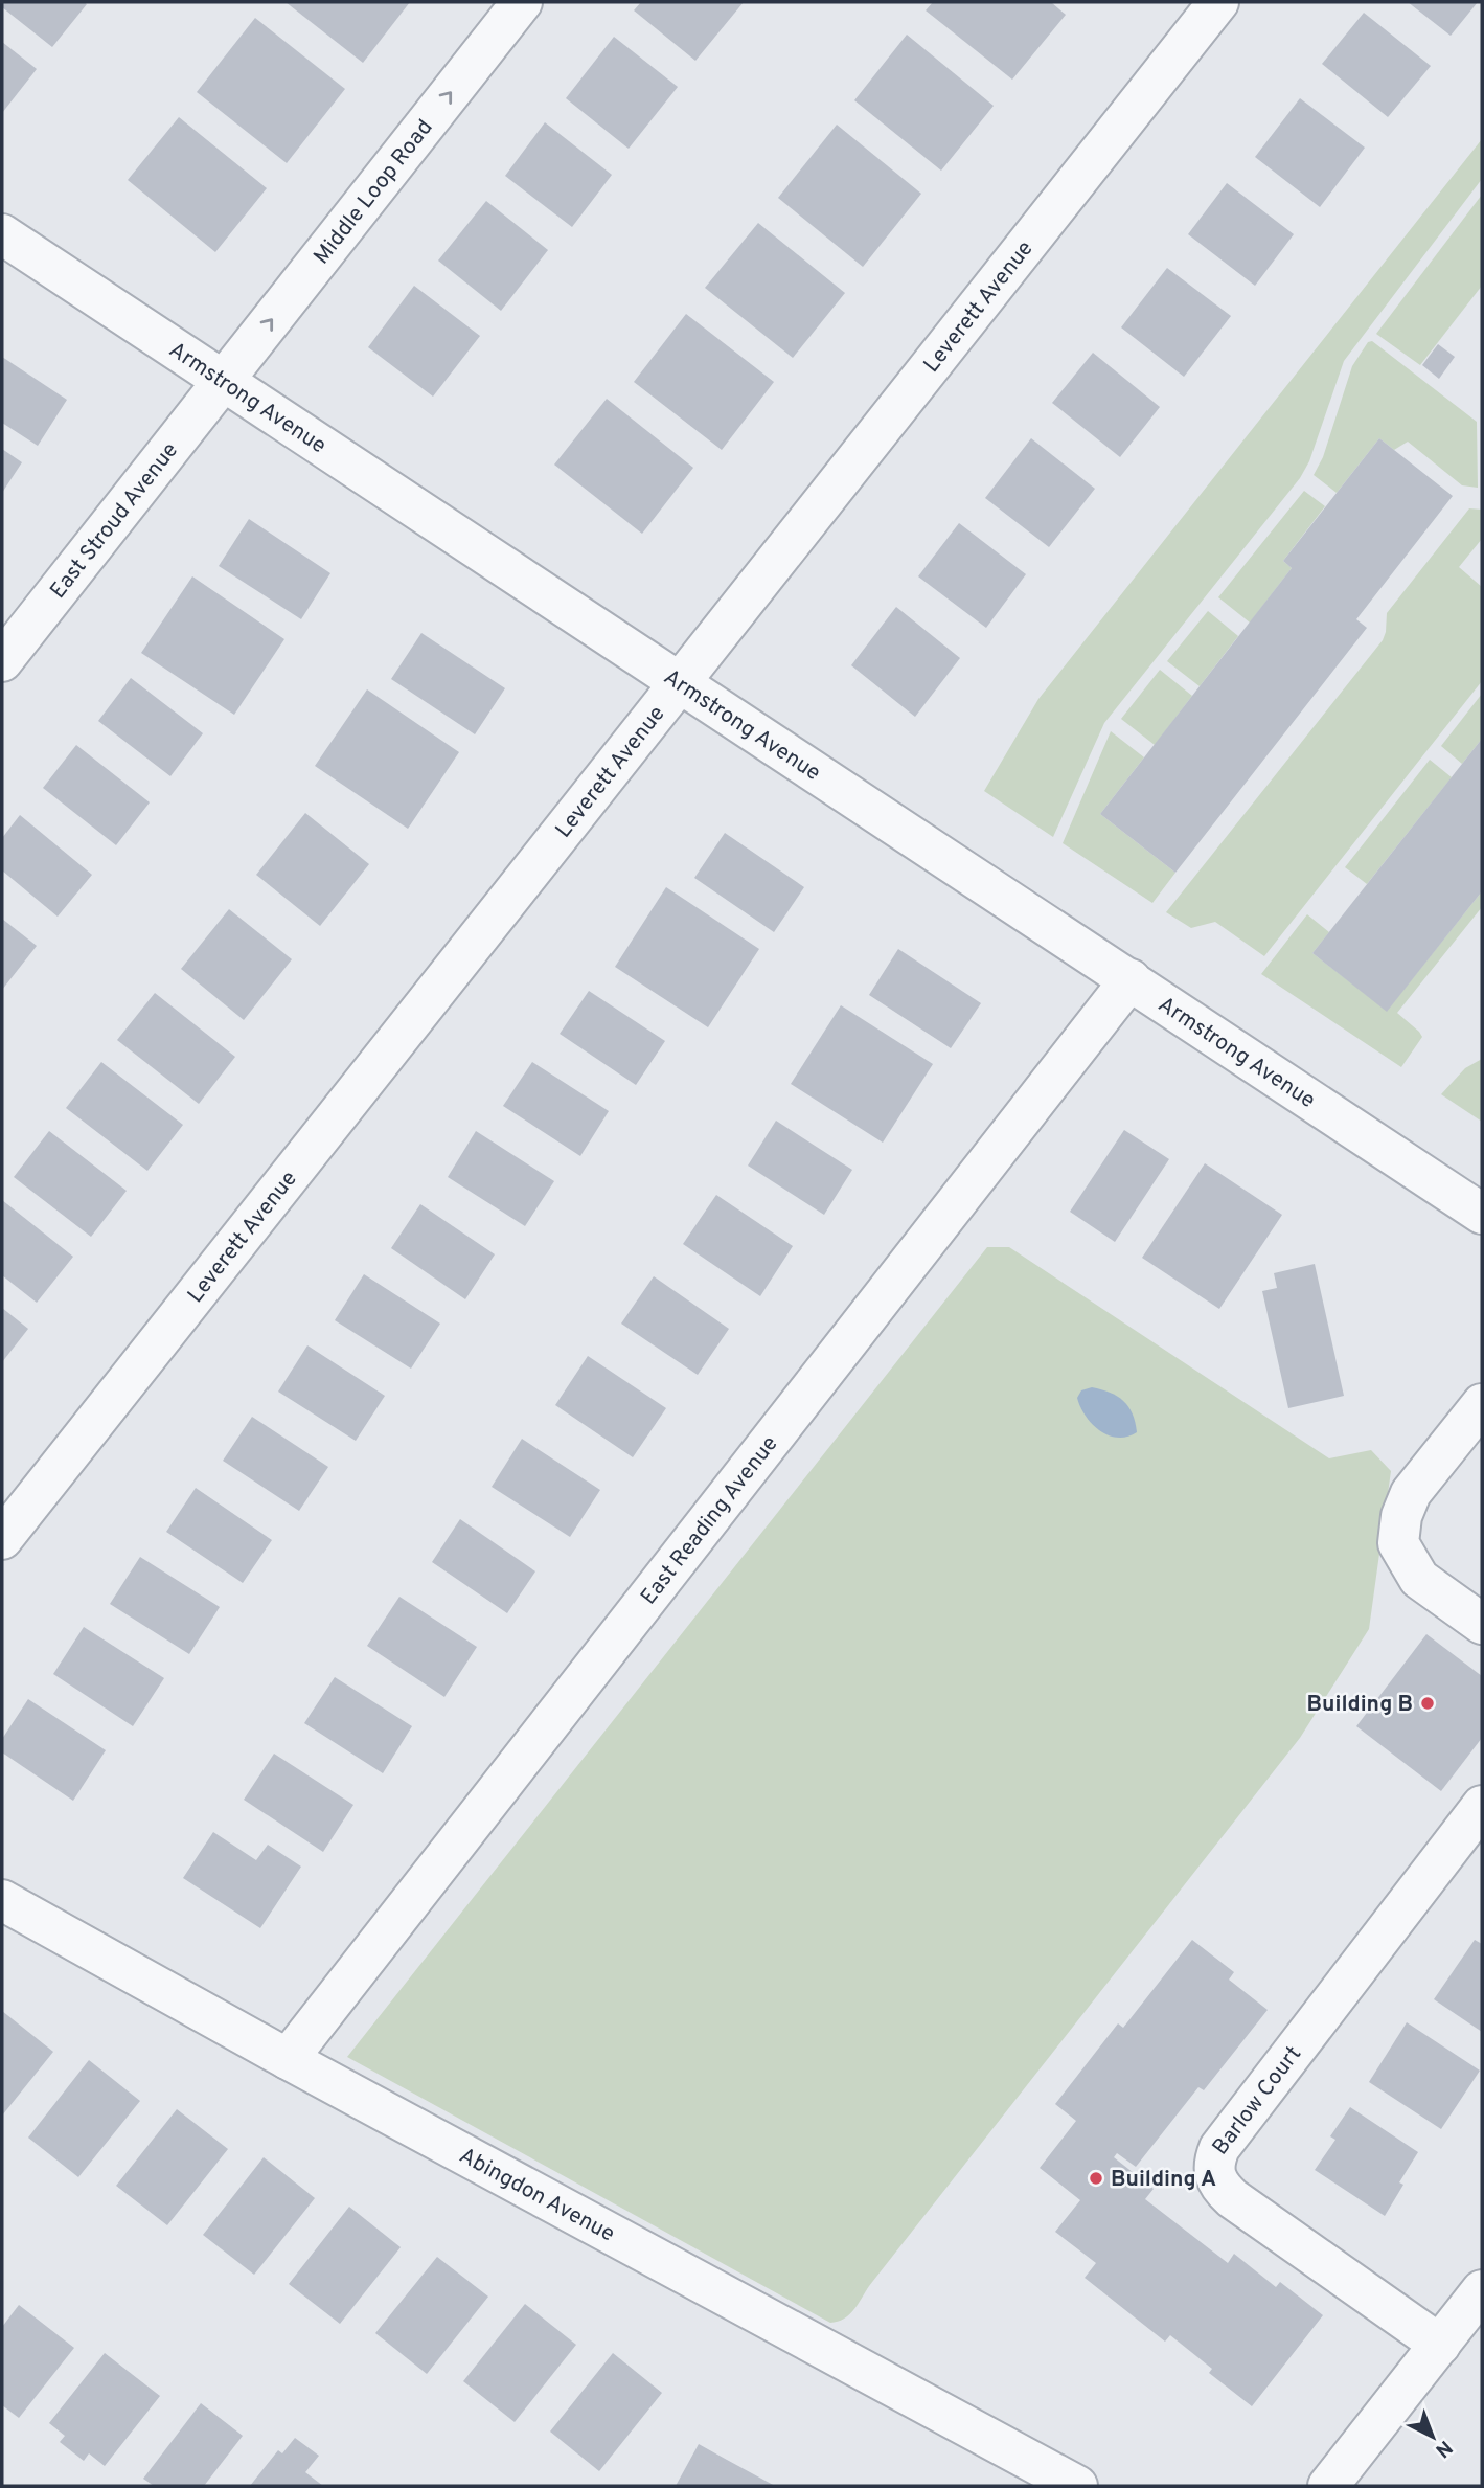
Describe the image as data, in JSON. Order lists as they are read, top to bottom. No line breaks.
{"streets":{"street":["Middle Loop Road","Leverett Avenue","Armstrong Avenue","East Stroud Avenue","East Reading Avenue","Barlow Court","Abingdon Avenue"]},"crossings":[["Middle Loop Road","Armstrong Avenue"],["Middle Loop Road","East Stroud Avenue"],["Leverett Avenue","Armstrong Avenue"],["Armstrong Avenue","East Stroud Avenue"],["Armstrong Avenue","East Reading Avenue"],["East Reading Avenue","Abingdon Avenue"]],"one_way":["Middle Loop Road"],"places":["Building B","Building A"],"north":"bottom right"}
